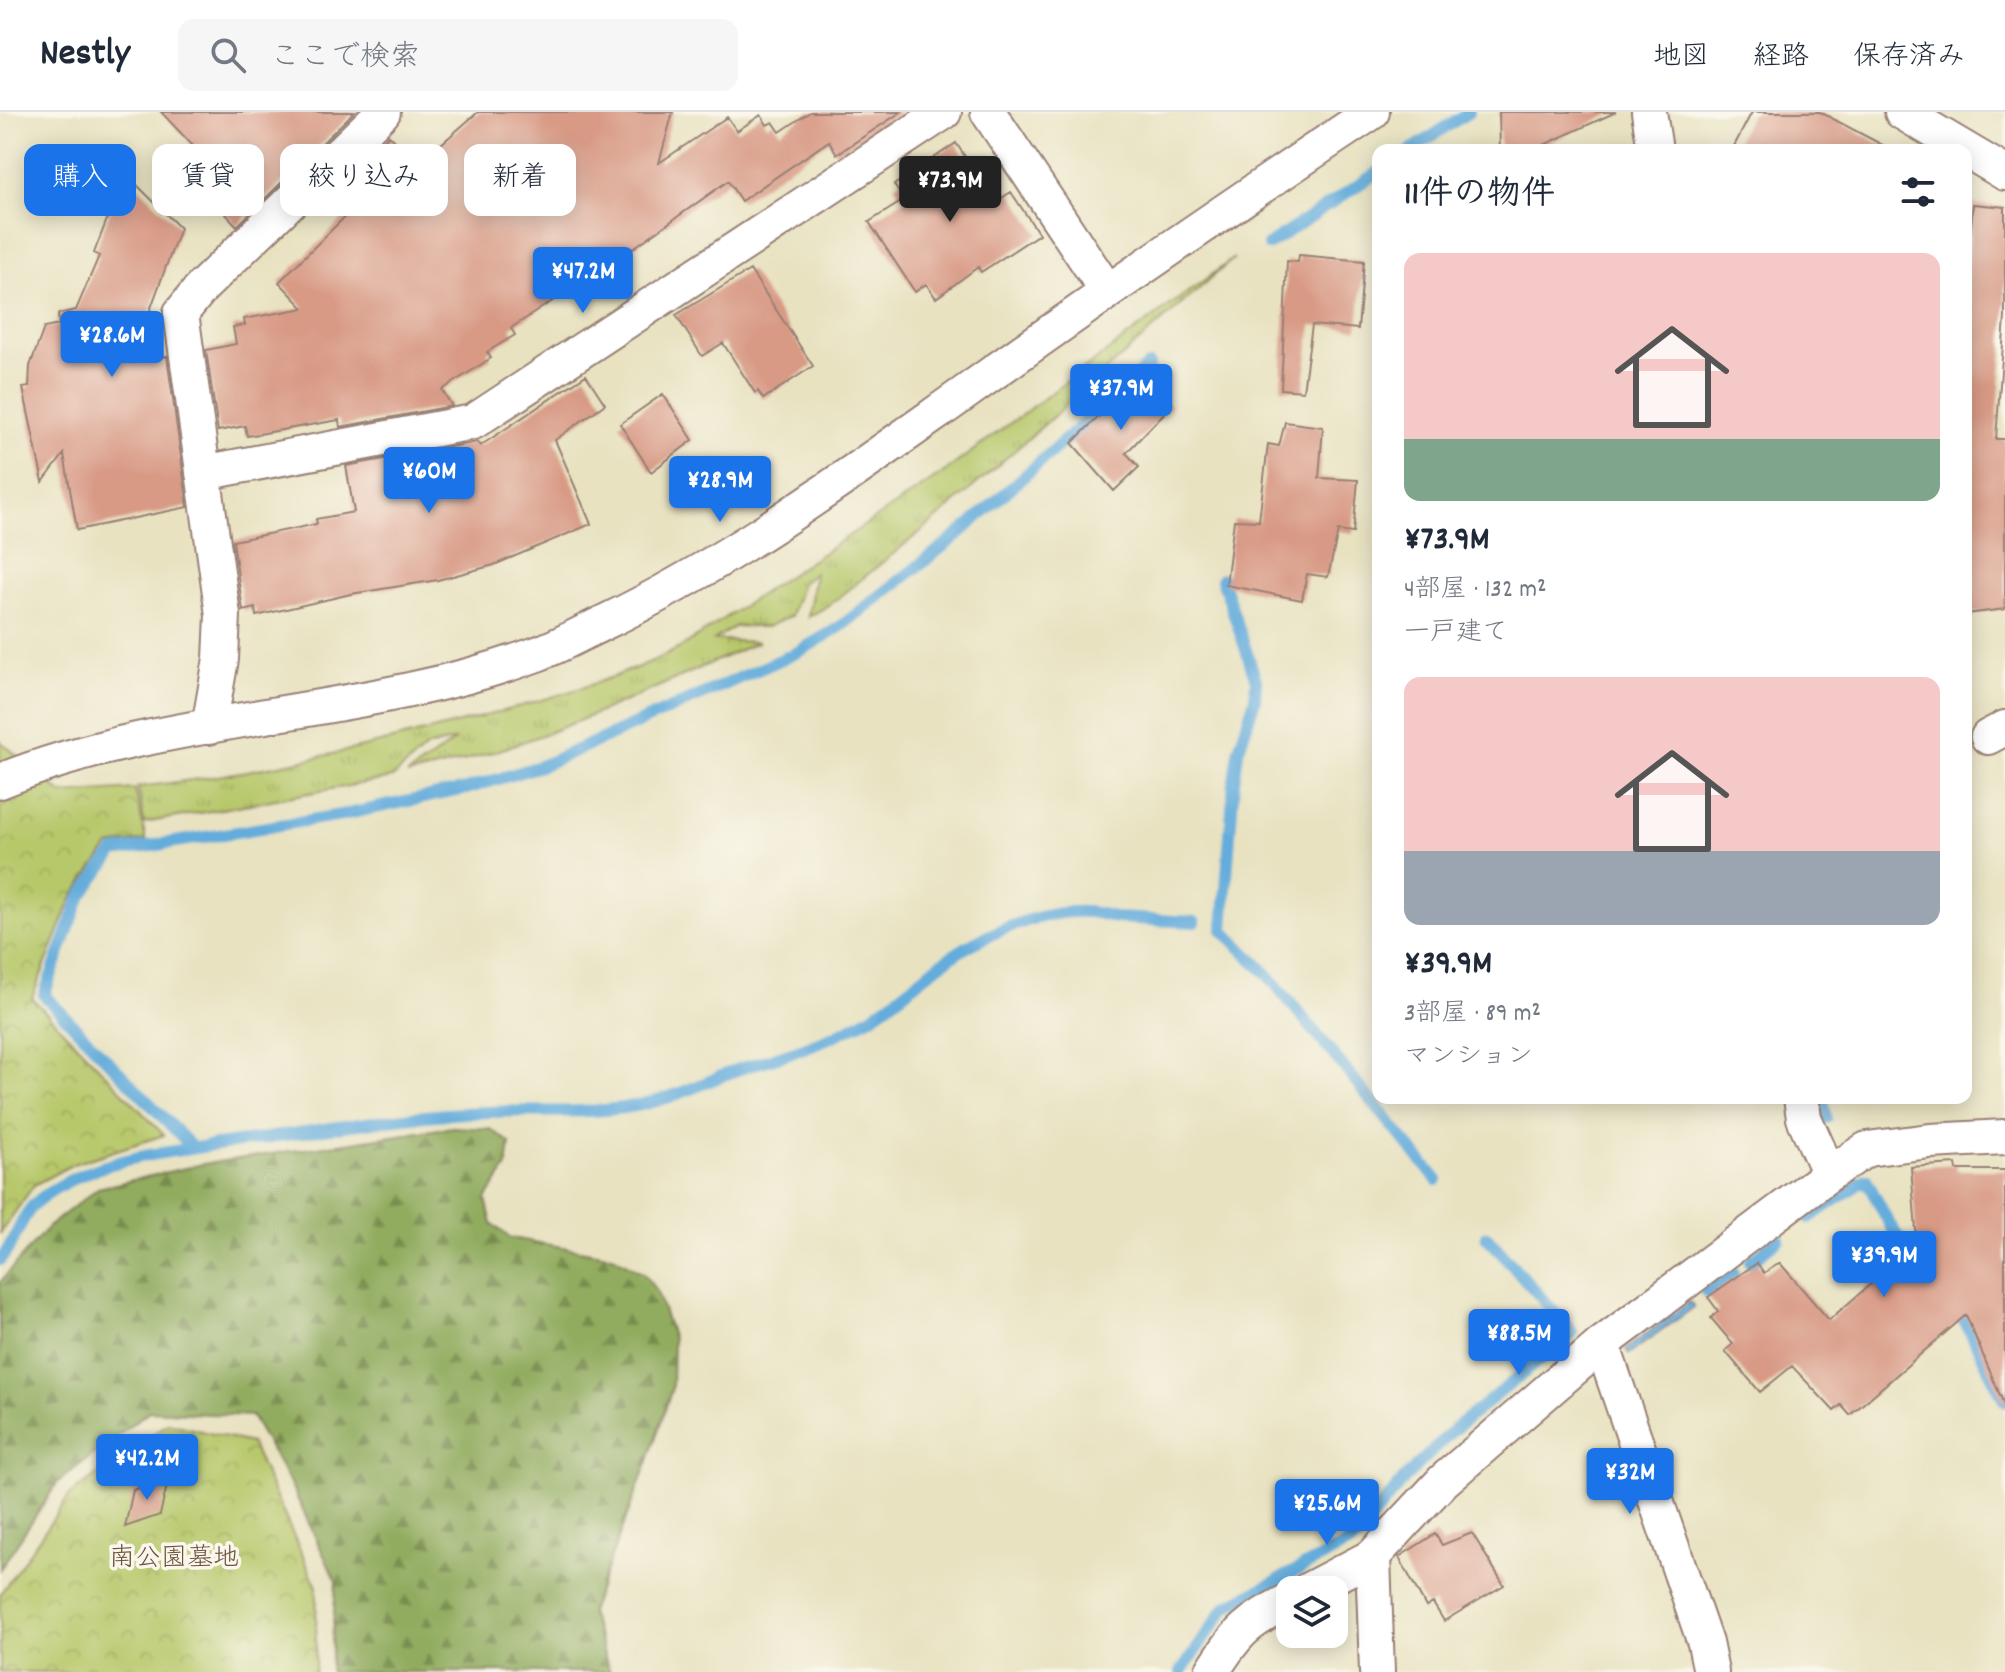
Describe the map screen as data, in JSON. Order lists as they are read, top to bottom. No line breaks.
{"parks":["南公園墓地"],"page":{"header":"Nestly","search":"ここで検索","nav":["地図","経路","保存済み"],"chip":["購入","賃貸","絞り込み","新着"],"heading":"11件の物件","price":["¥73.9M","¥47.2M","¥28.6M","¥37.9M","¥60M","¥28.9M","¥39.9M","¥88.5M","¥42.2M","¥32M","¥25.6M"],"list":[{"name":"¥73.9M","note":"4部屋 · 132 m² · 一戸建て"},{"name":"¥39.9M","note":"3部屋 · 89 m² · マンション"}]}}
